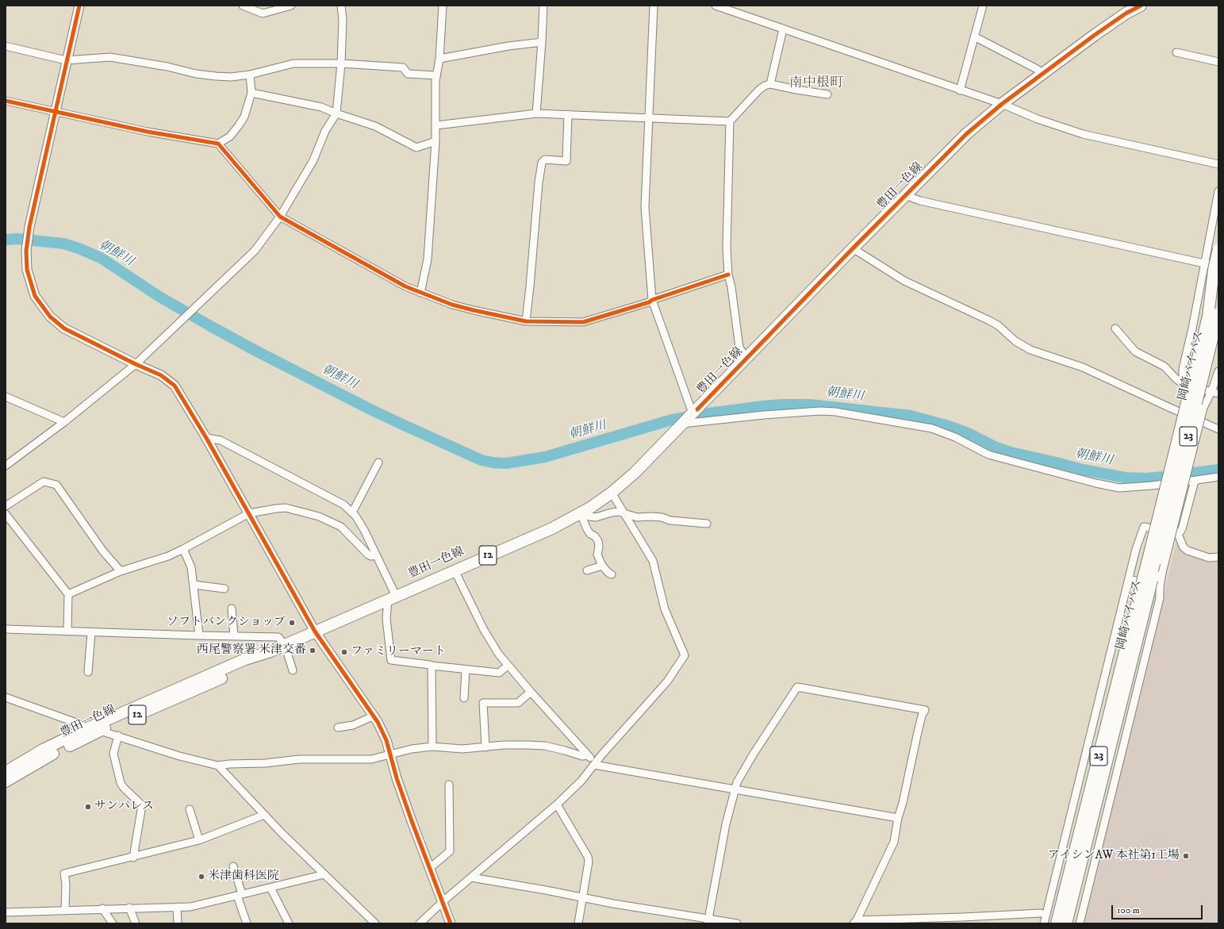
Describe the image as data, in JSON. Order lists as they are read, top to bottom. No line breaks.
{"streets":{"main road":["豊田一色線","岡崎バイパス","23","12"]},"crossings":[["岡崎バイパス","23"]],"districts":["南中根町"],"water":["朝鮮川"],"places":["ソフトバンクショップ","西尾警察署 米津交番","ファミリーマート","サンパレス","アイシンAW 本社第1工場","米津歯科医院"],"scale_bar":"100 m"}
